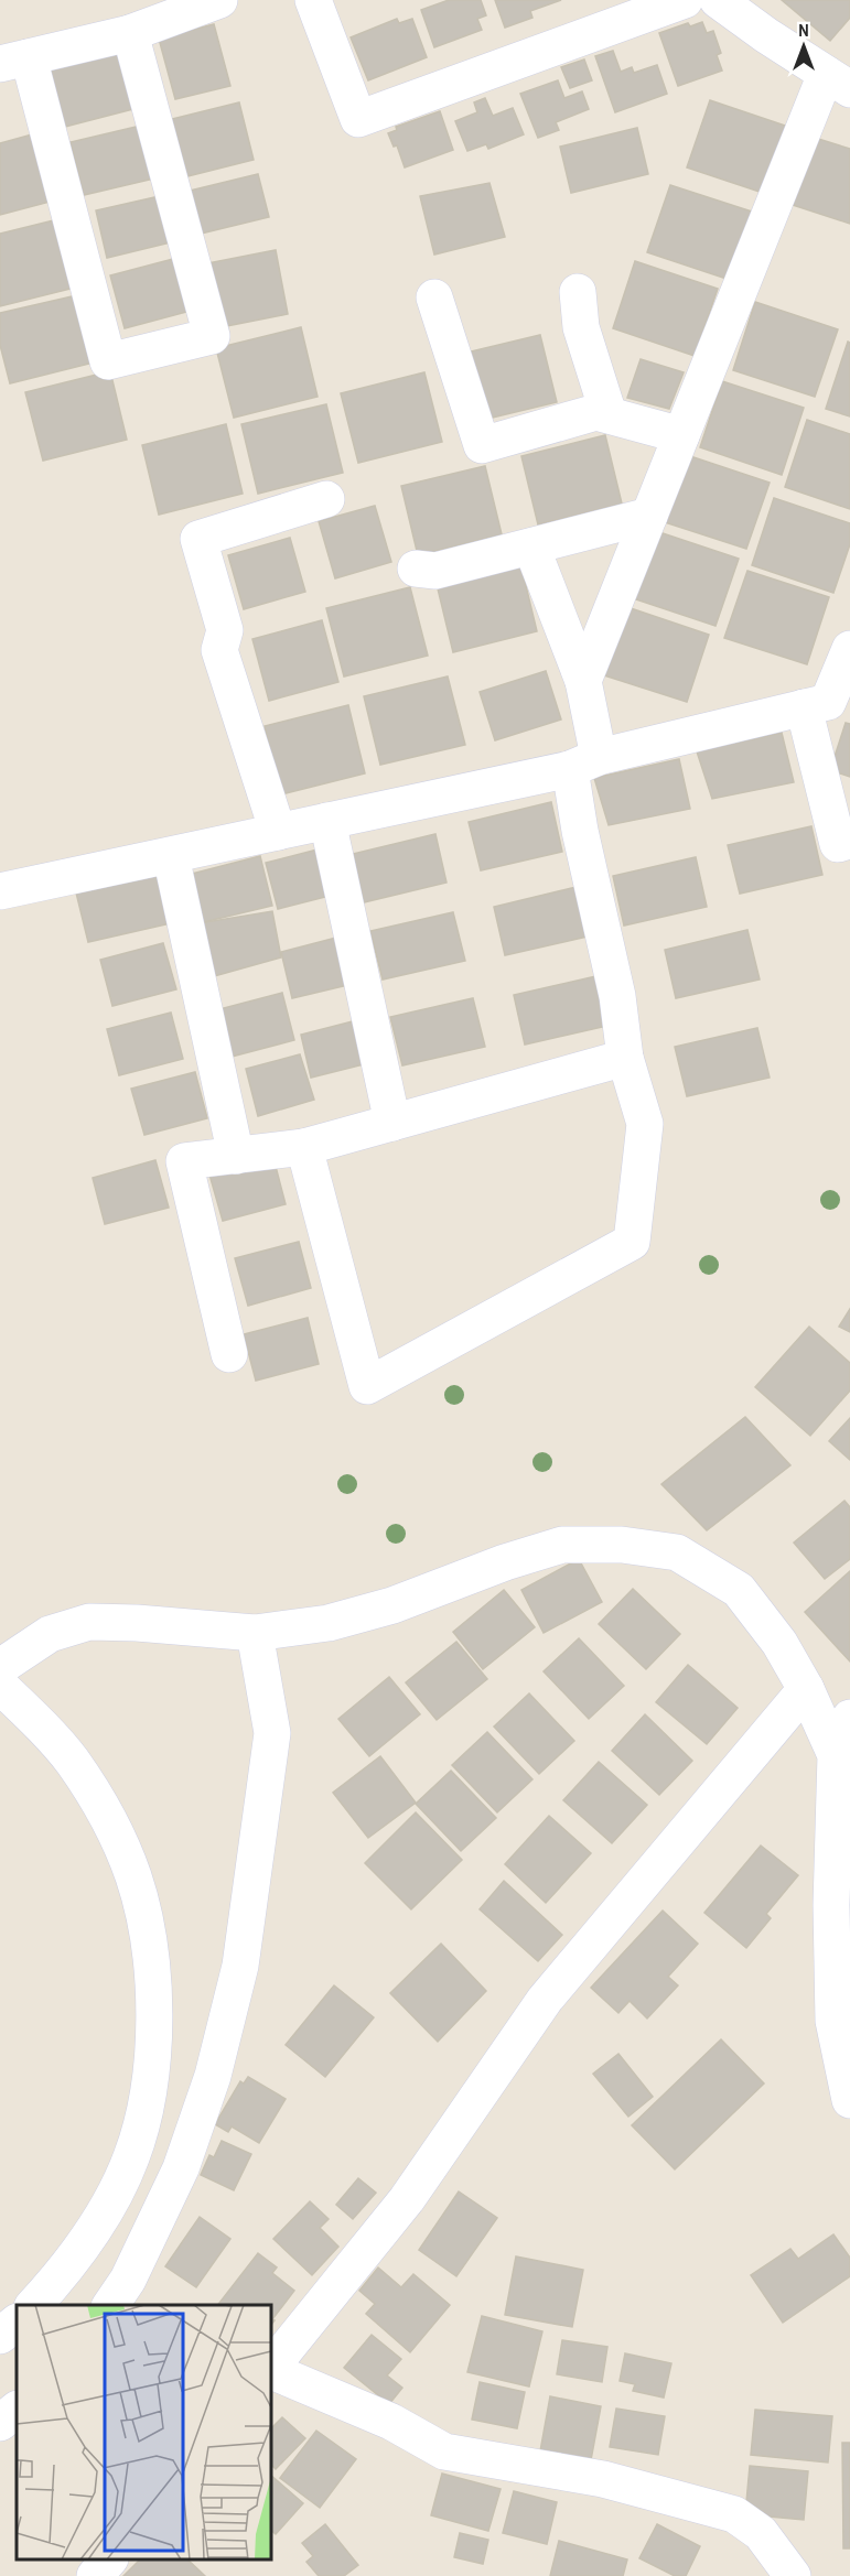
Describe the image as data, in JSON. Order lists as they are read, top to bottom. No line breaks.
{"north":"top"}
